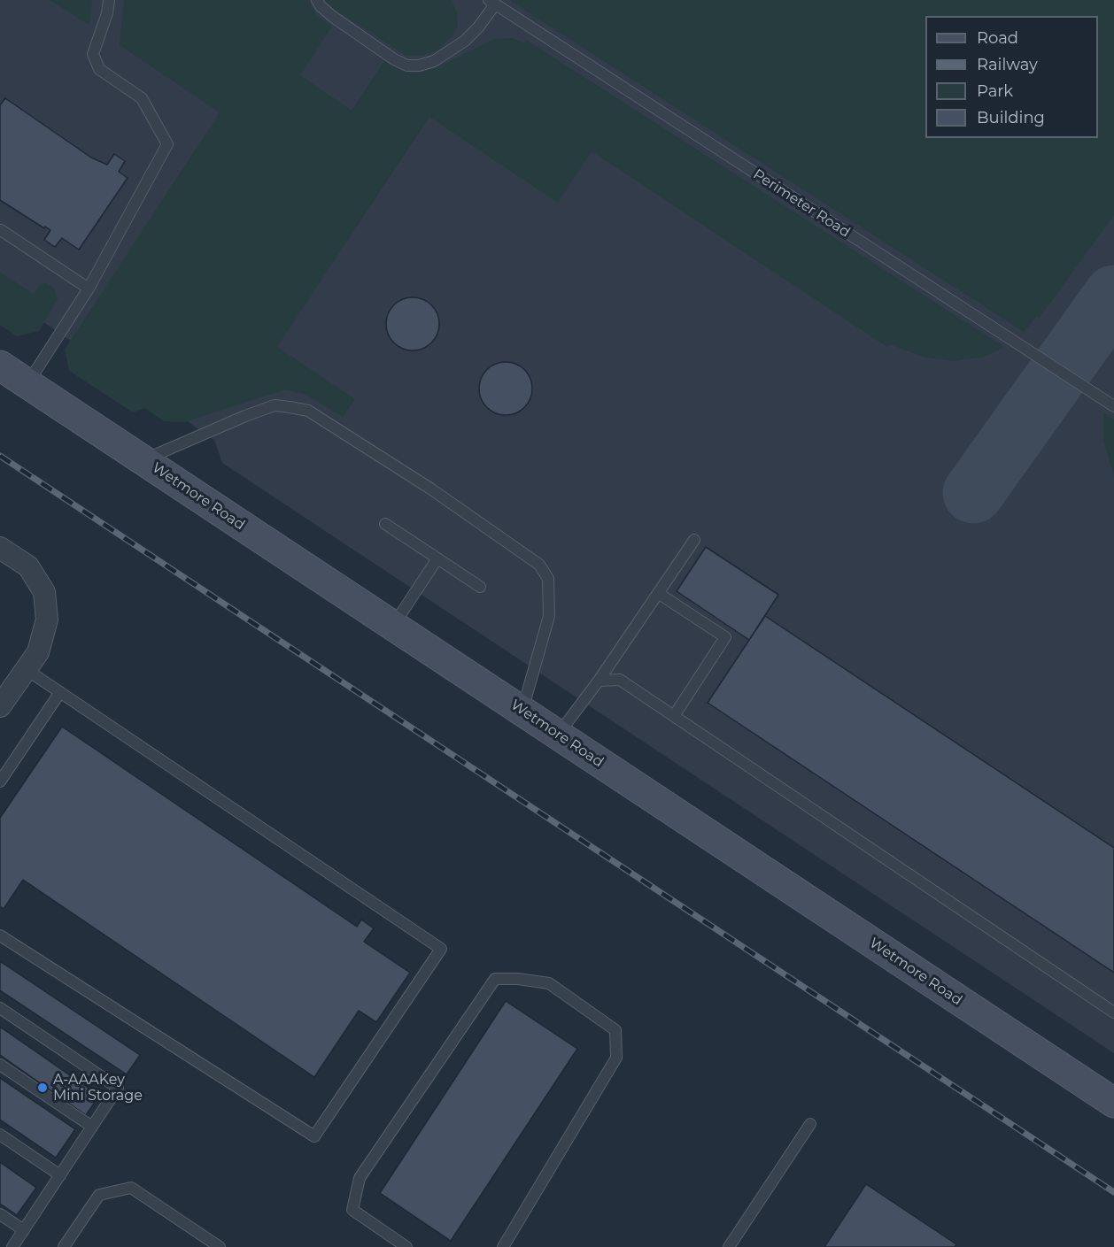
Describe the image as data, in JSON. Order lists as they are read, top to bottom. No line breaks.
{"streets":{"main road":["Wetmore Road"],"lane":["Perimeter Road"]},"places":["A-AAAKey Mini Storage"],"legend":["Road","Railway","Park","Building"]}
